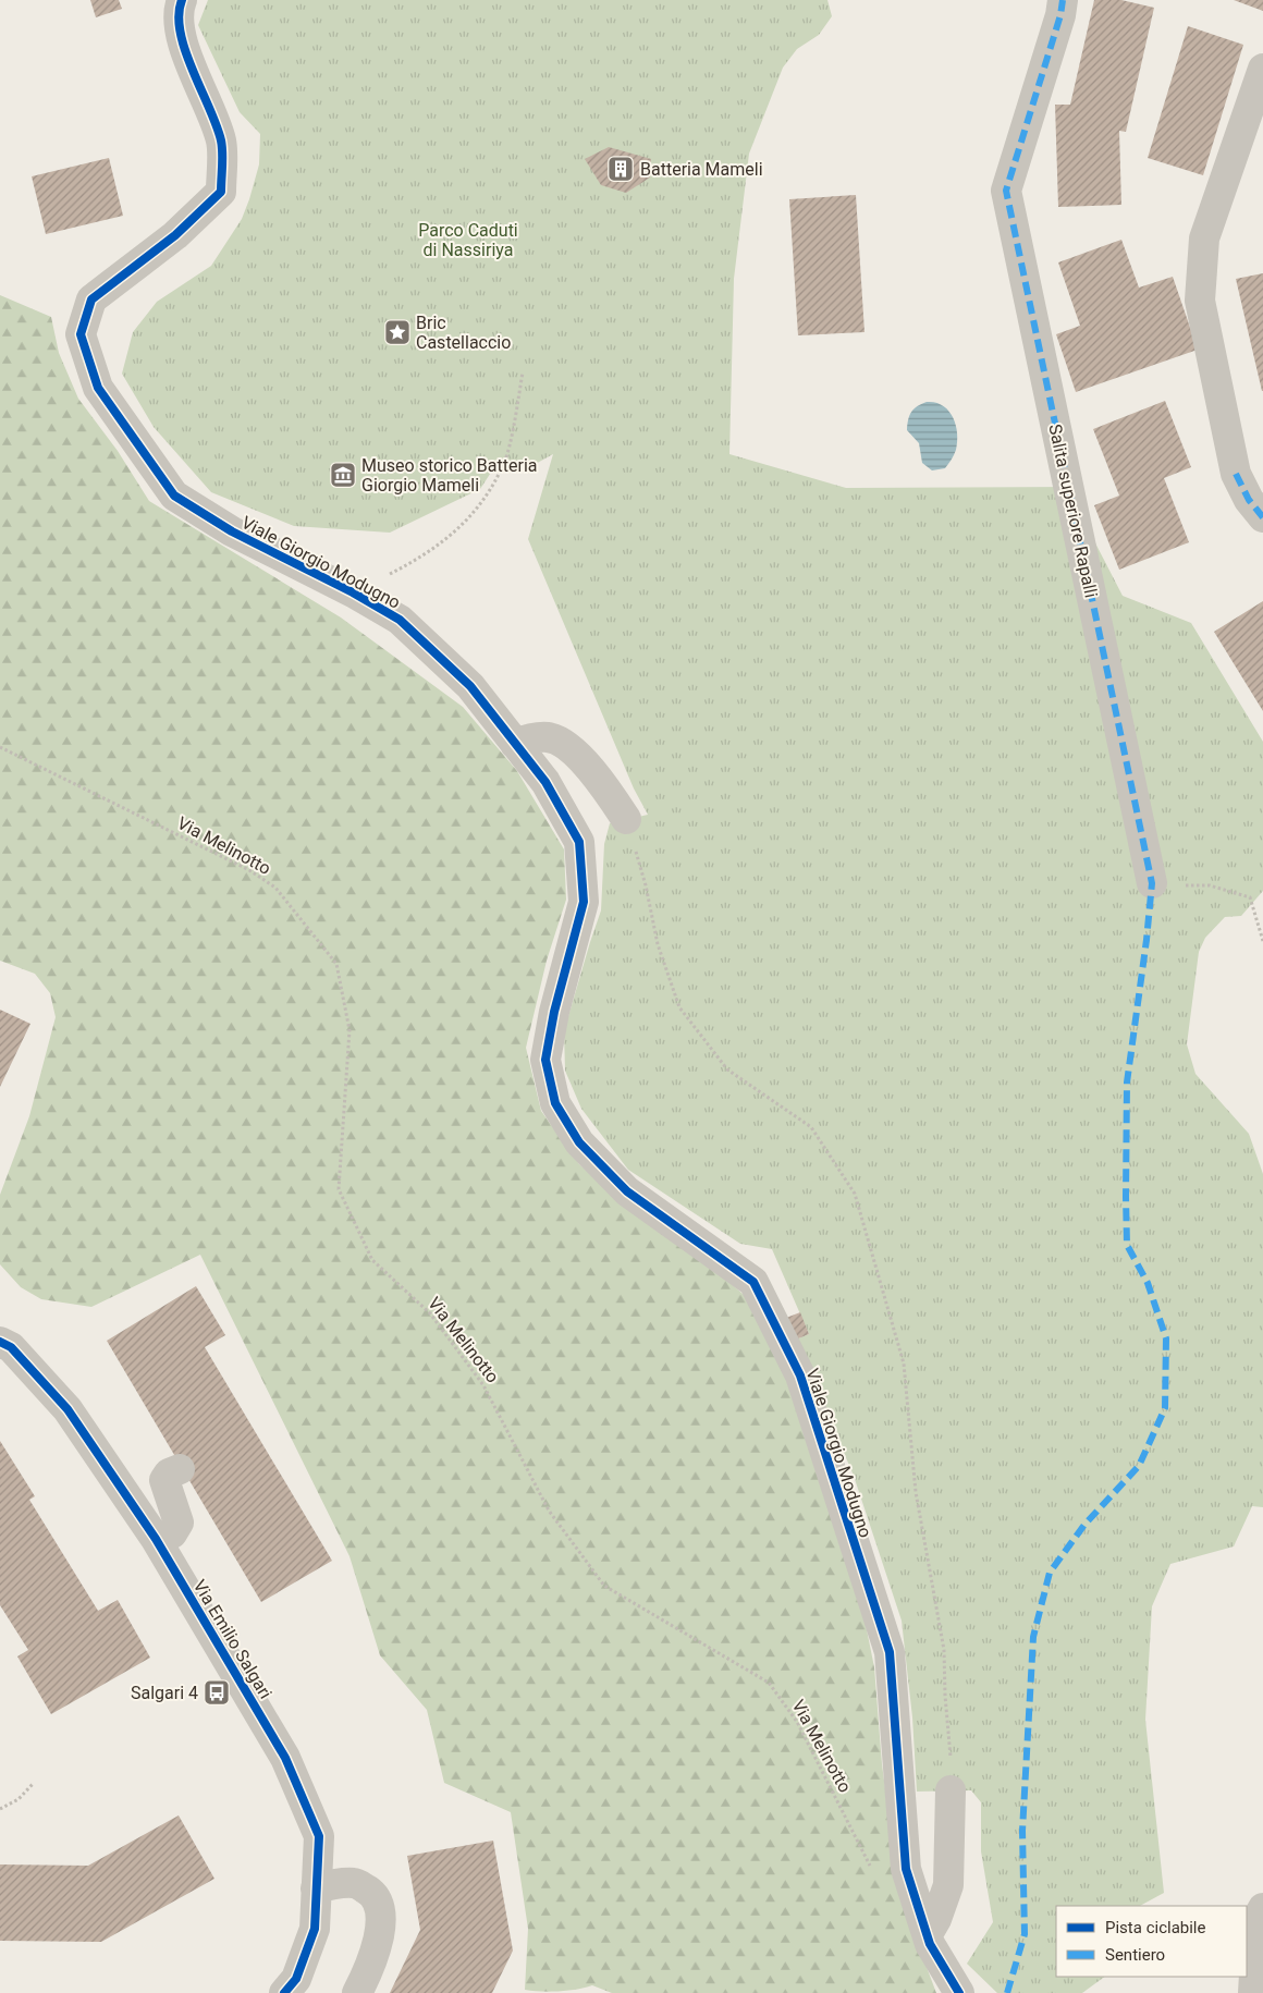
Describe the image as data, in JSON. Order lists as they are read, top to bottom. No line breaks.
{"streets":{"street":["Salita superiore Rapalli","Viale Giorgio Modugno","Via Emilio Salgari"],"path":["Via Melinotto"]},"parks":["Parco Caduti di Nassiriya"],"places":{"building":["Batteria Mameli"],"place":["Bric Castellaccio"],"museum":["Museo storico Batteria Giorgio Mameli"],"bus stop":["Salgari 4"]},"legend":["Pista ciclabile","Sentiero"]}
